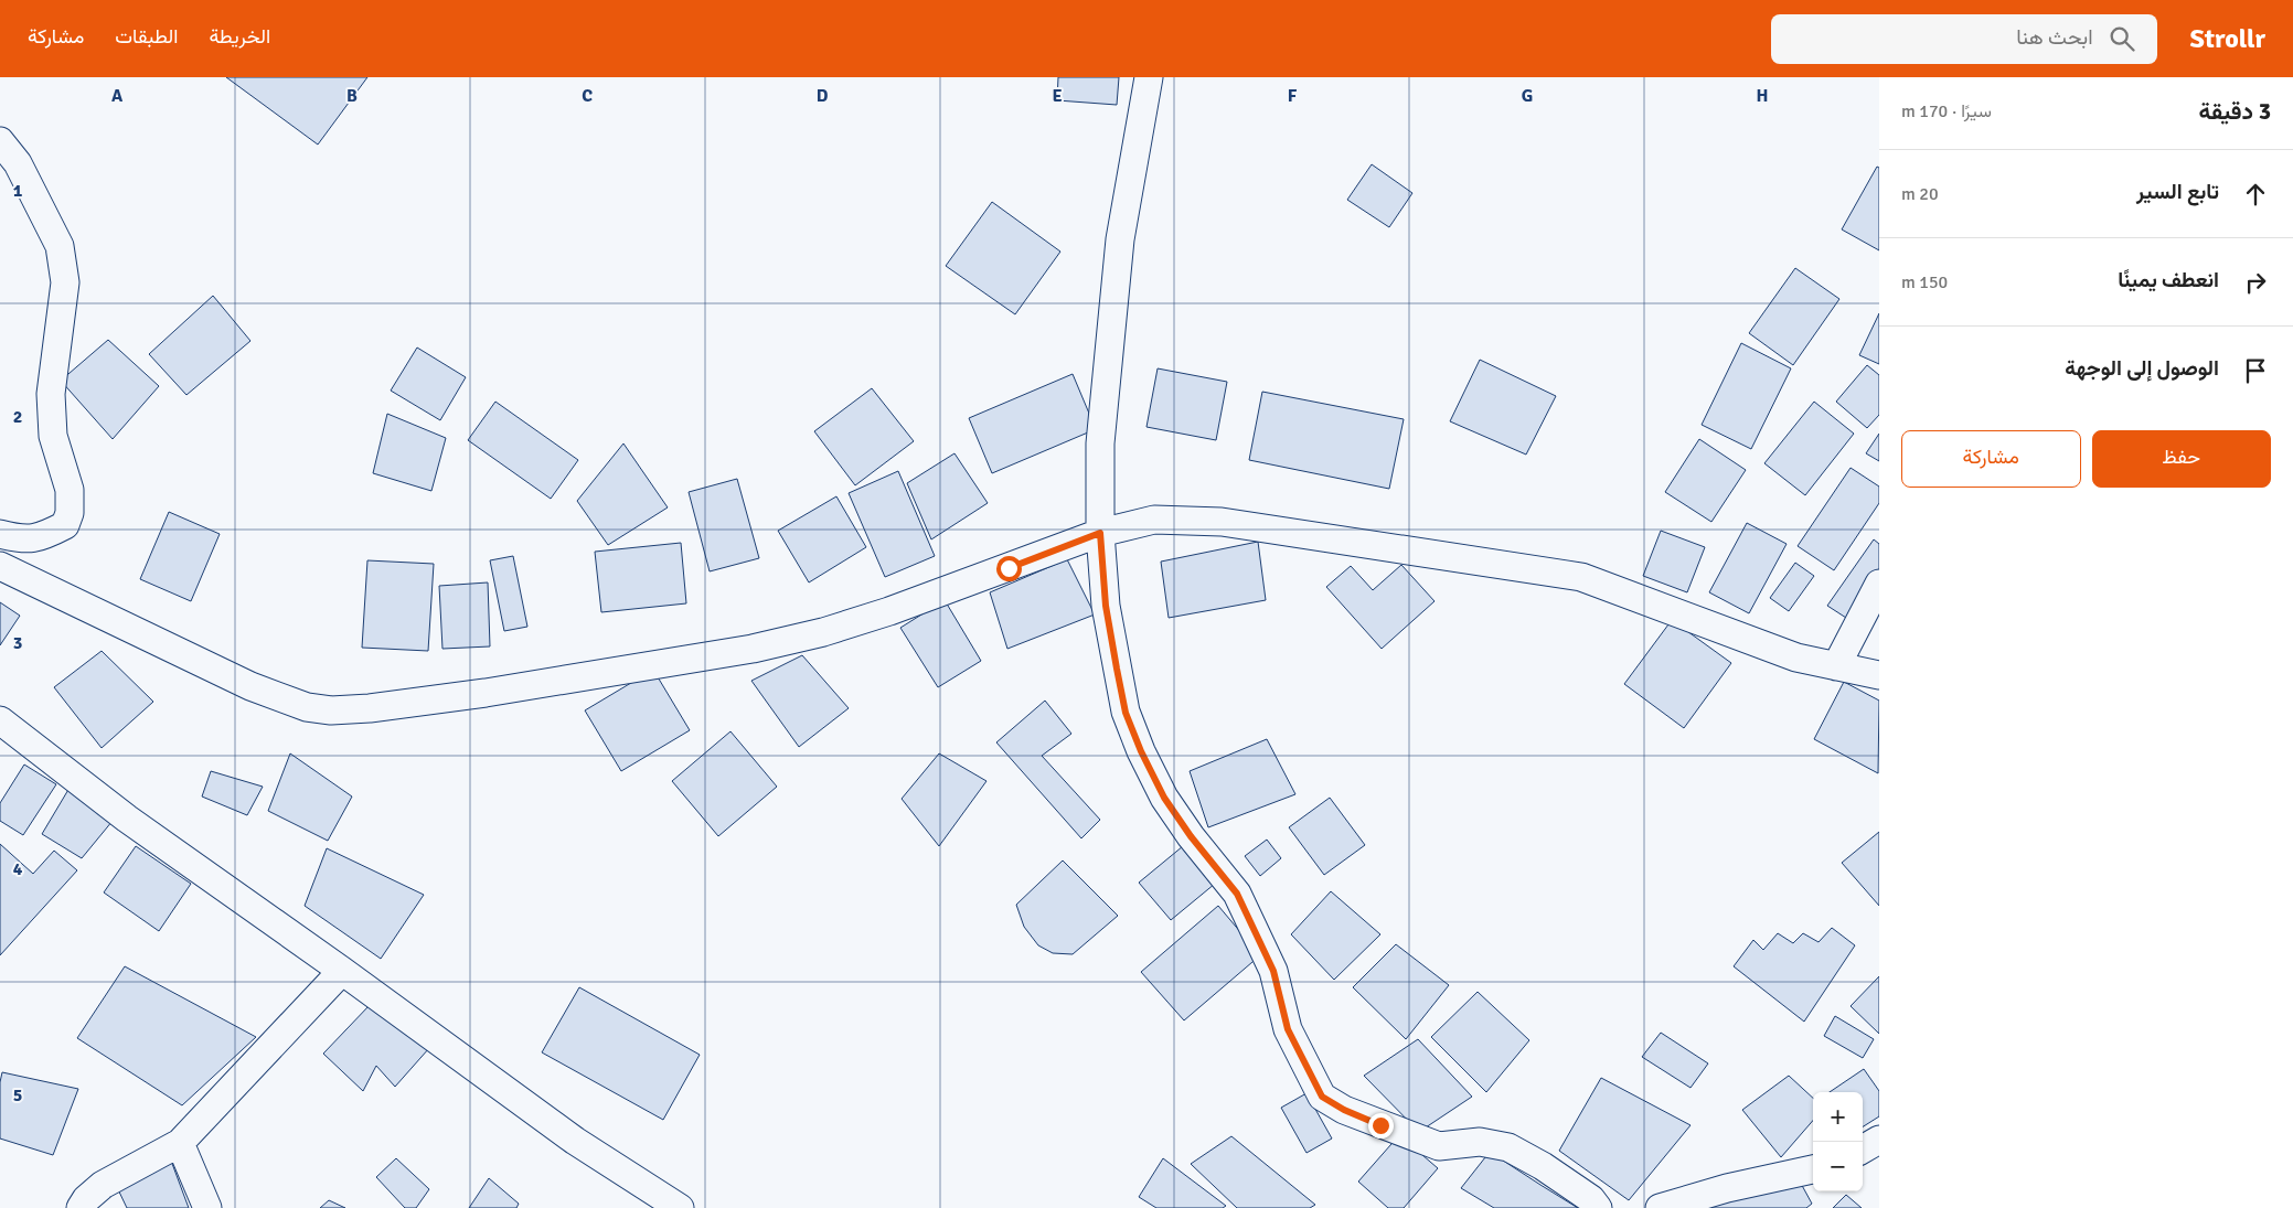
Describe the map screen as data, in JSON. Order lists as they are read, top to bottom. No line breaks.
{"page":{"header":"Strollr","search":"ابحث هنا","nav":["الخريطة","الطبقات","مشاركة"],"heading":["3 دقيقة","سيرًا · 170 m"],"list":[["تابع السير","20 m"],["انعطف يمينًا","150 m"],"الوصول إلى الوجهة"],"buttons":["حفظ","مشاركة"],"map_buttons":["+","−"]},"grid":{"columns":["A","B","C","D","E","F","G","H"],"rows":["1","2","3","4","5"]}}
